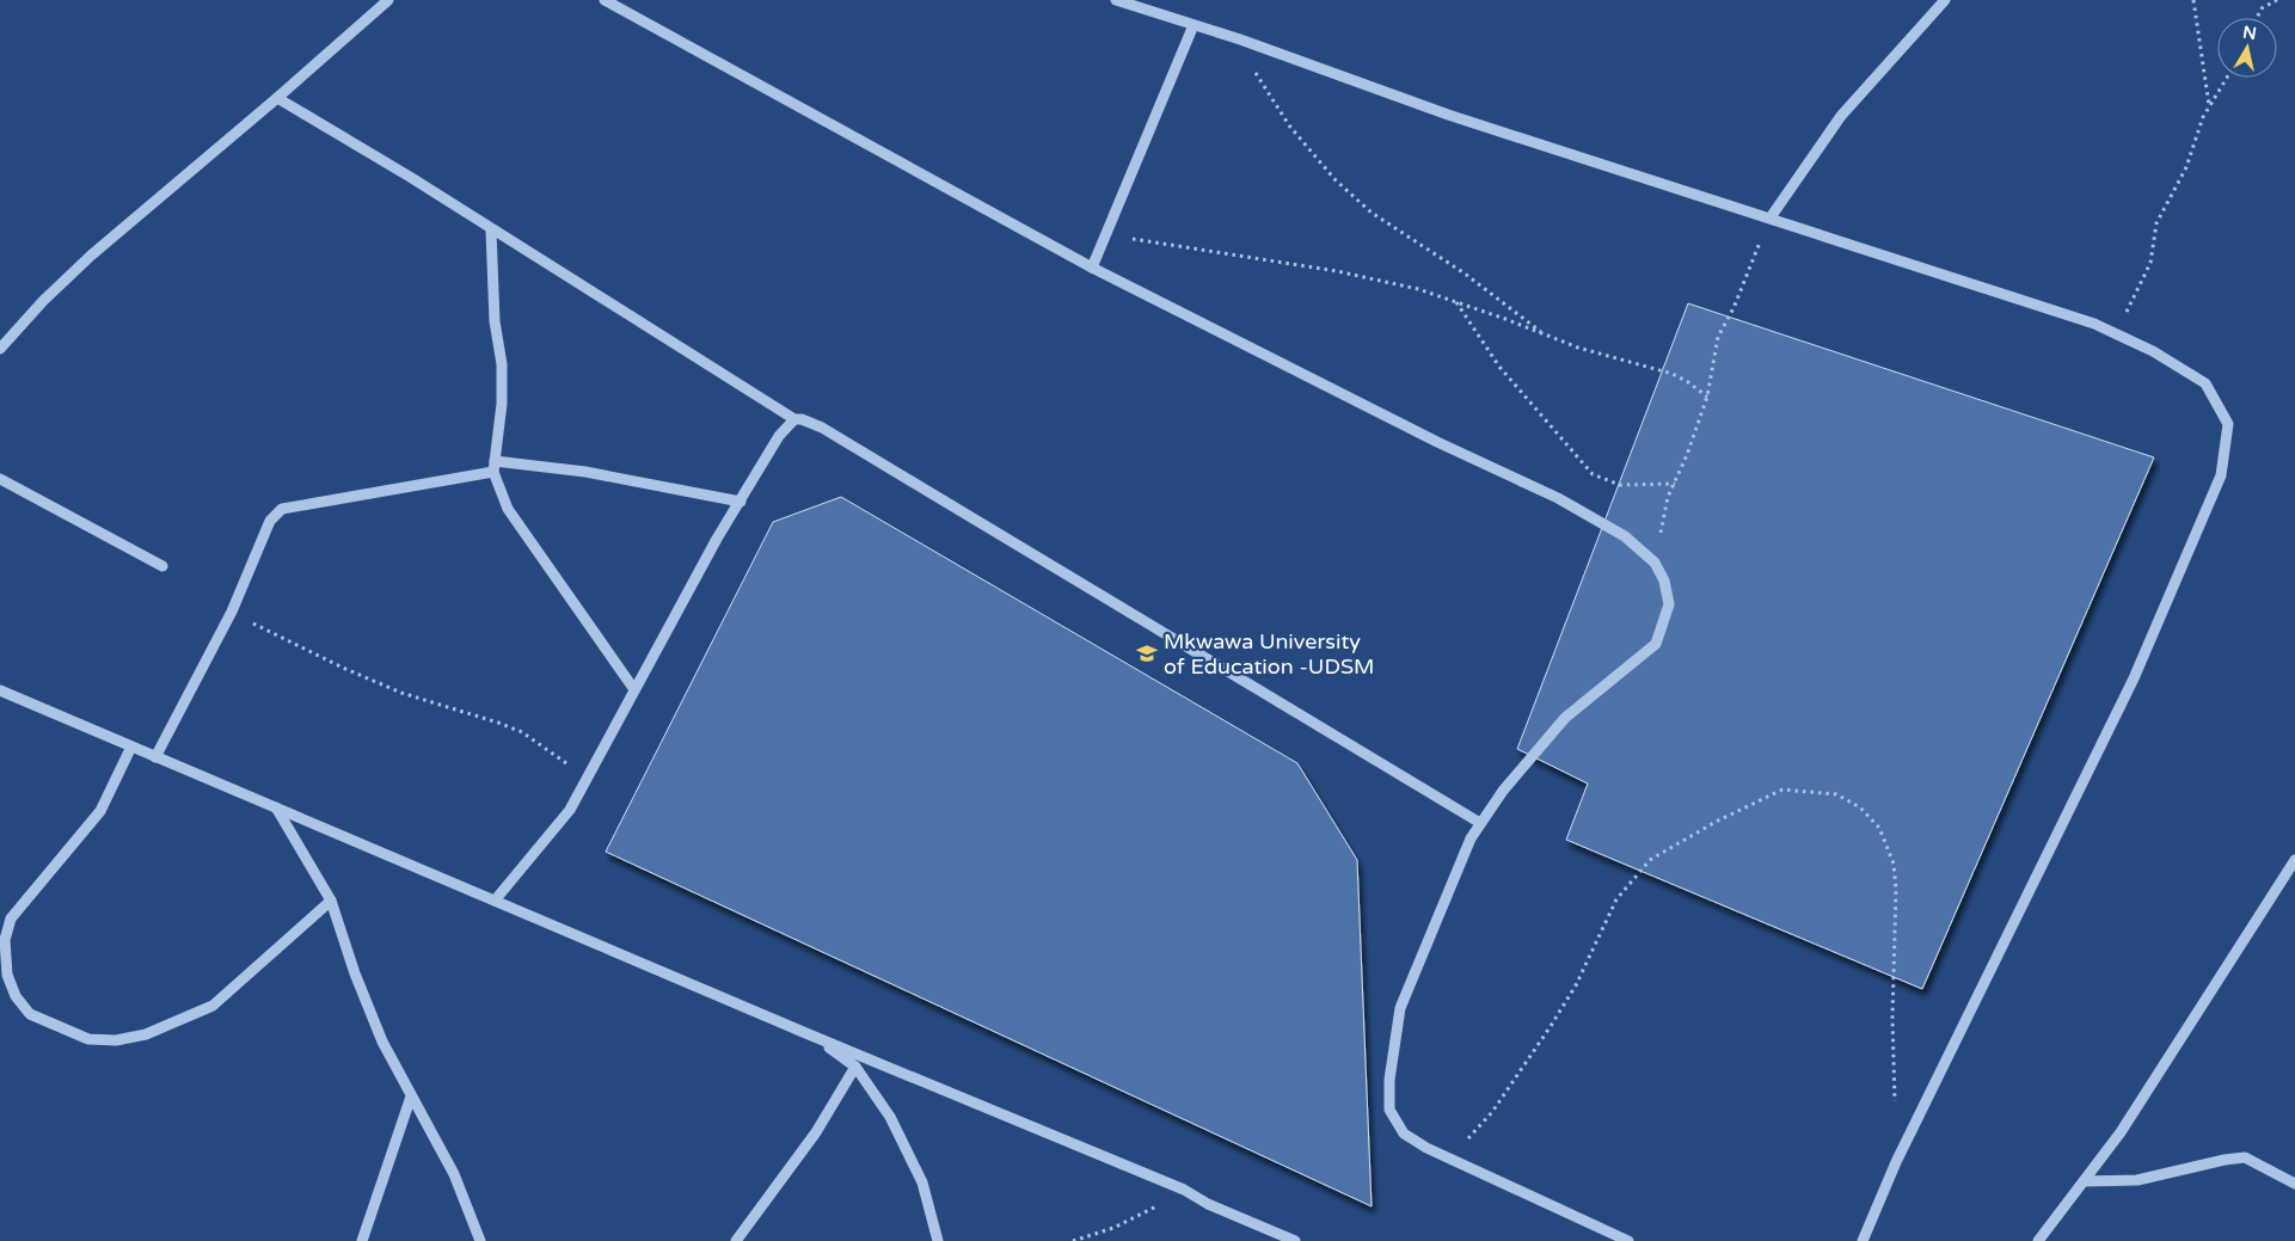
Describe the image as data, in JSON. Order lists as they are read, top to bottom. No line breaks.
{"places":{"school or university":["Mkwawa University of Education -UDSM"]},"north":"top"}
